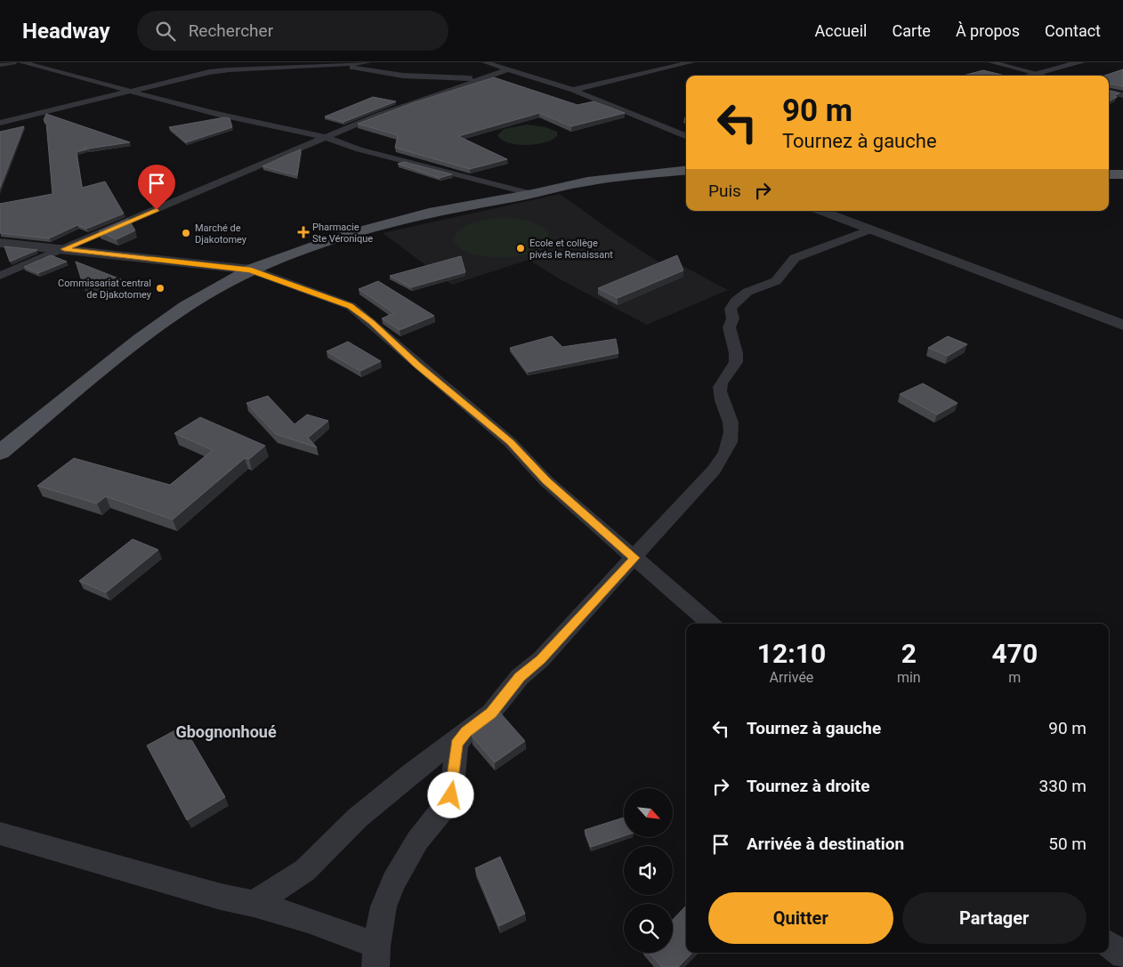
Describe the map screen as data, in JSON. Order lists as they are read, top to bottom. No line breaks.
{"districts":["Gbognonhoué"],"places":{"health":["Pharmacie Ste Véronique"],"other":["Marché de Djakotomey","Ecole et collège pivés le Renaissant","Commissariat central de Djakotomey"]},"north":"bottom right","page":{"header":"Headway","search":"Rechercher","nav":["Accueil","Carte","À propos","Contact"],"turn":["90 m","Tournez à gauche"],"then":"Puis","eta":["12:10","Arrivée","2","min","470","m"],"list":[{"name":"Tournez à gauche","value":"90 m"},{"name":"Tournez à droite","value":"330 m"},{"name":"Arrivée à destination","value":"50 m"}],"buttons":["Quitter","Partager"]}}
